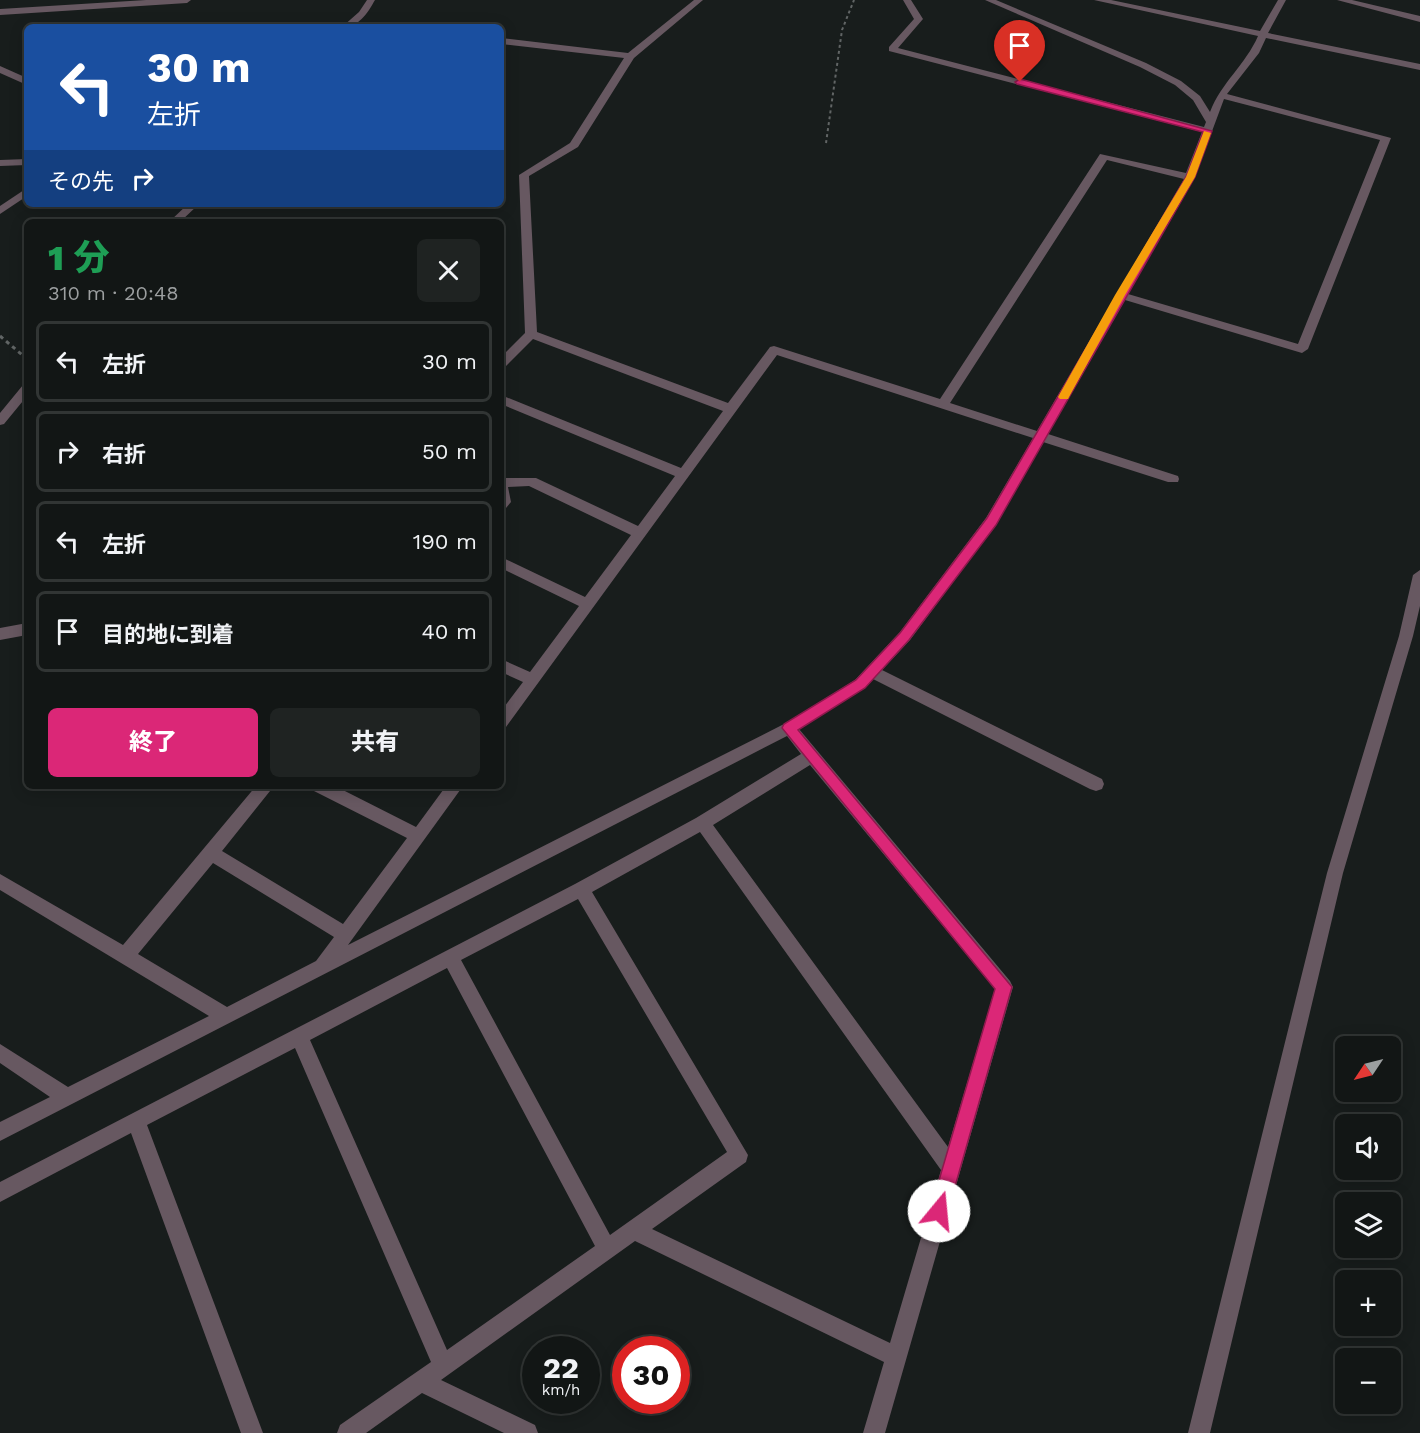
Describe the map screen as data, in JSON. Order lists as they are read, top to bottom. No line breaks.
{"north":"bottom left","page":{"turn":["30 m","左折"],"then":"その先","heading":["1 分","310 m · 20:48"],"list":[{"name":"左折","value":"30 m"},{"name":"右折","value":"50 m"},{"name":"左折","value":"190 m"},{"name":"目的地に到着","value":"40 m"}],"buttons":["終了","共有"],"map_buttons":["+","−"],"speed":"22 km/h","limit":"30"}}
